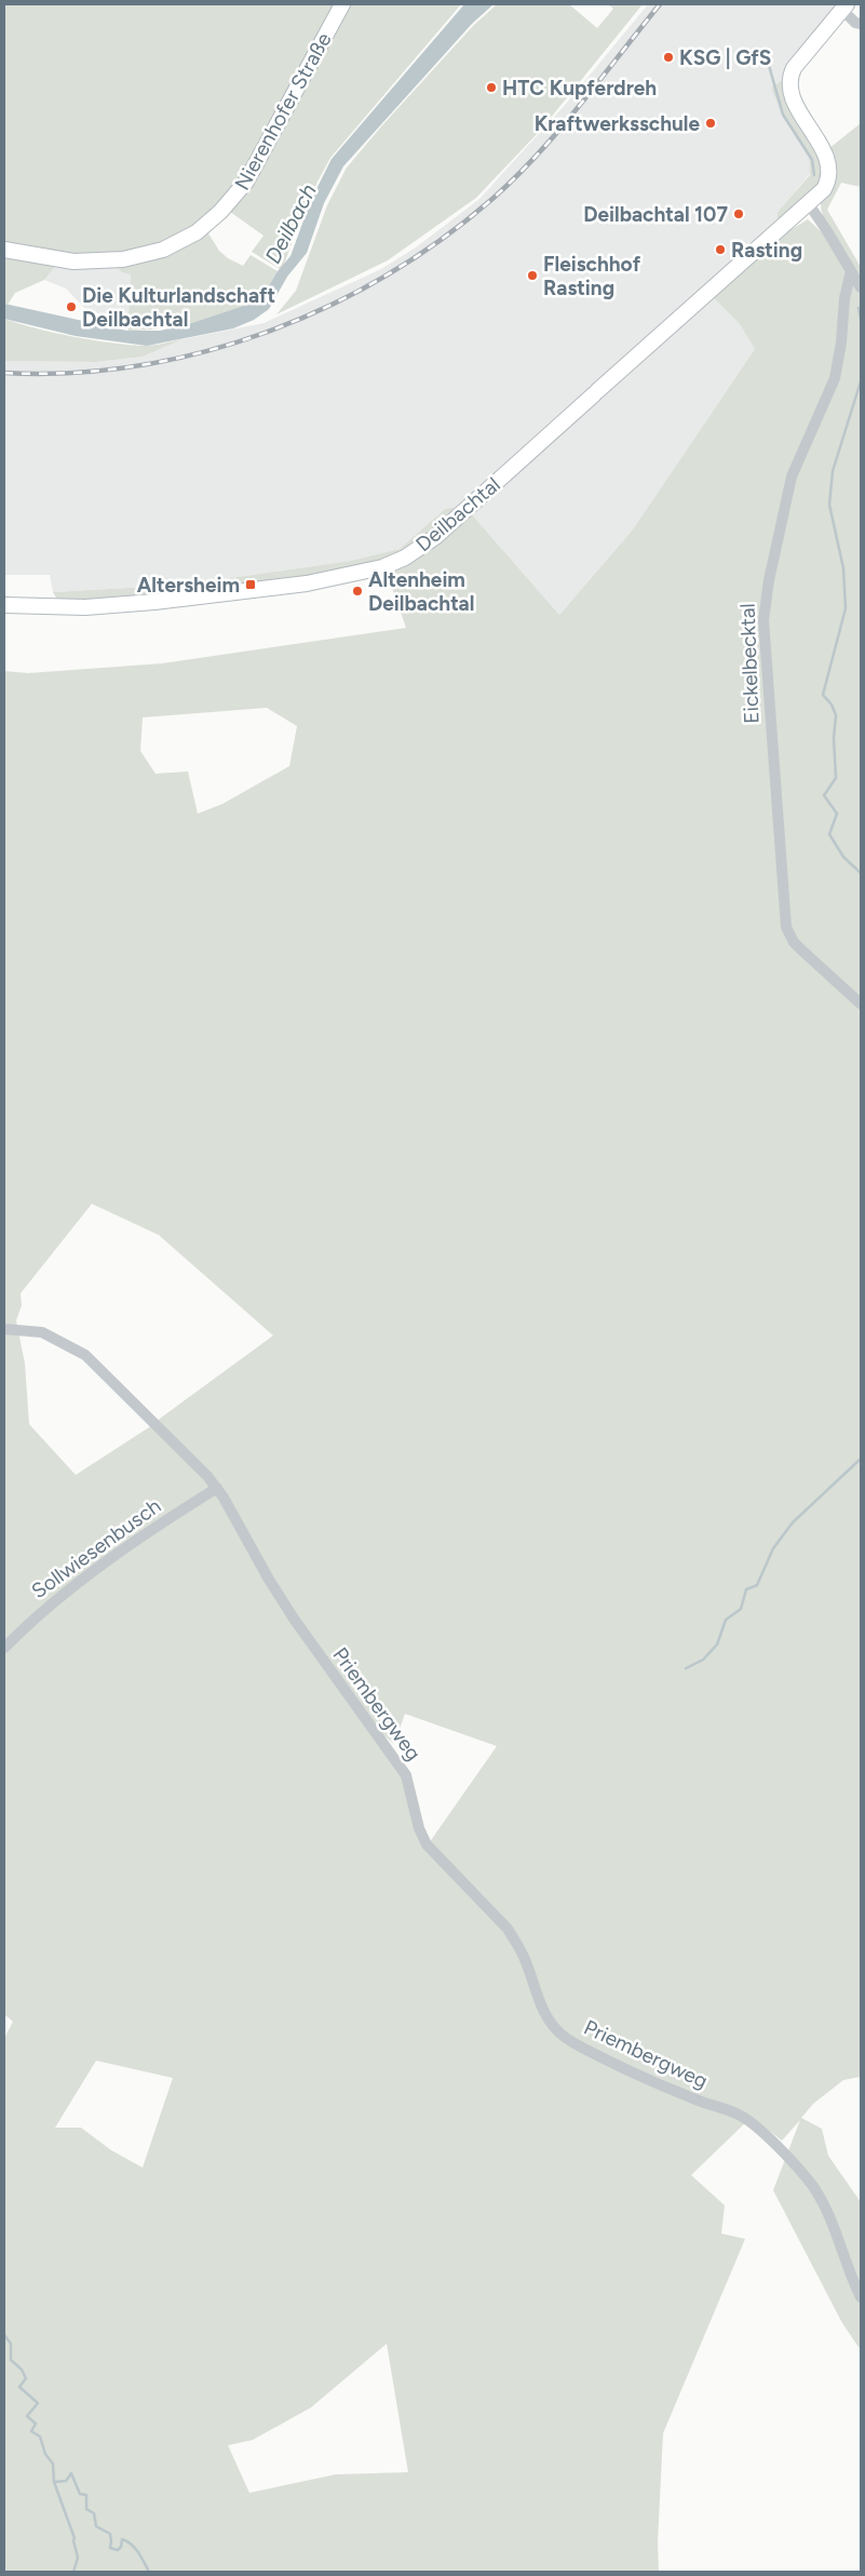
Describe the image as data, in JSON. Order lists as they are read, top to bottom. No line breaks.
{"streets":{"street":["Nierenhofer Straße","Deilbachtal","Eickelbecktal","Sollwiesenbusch","Priembergweg"]},"crossings":[["Sollwiesenbusch","Priembergweg"]],"water":["Deilbach"],"places":{"other":["KSG | GfS","HTC Kupferdreh","Kraftwerksschule","Deilbachtal 107","Rasting","Fleischhof Rasting","Die Kulturlandschaft Deilbachtal","Altenheim Deilbachtal"],"transit":["Altersheim"]}}
